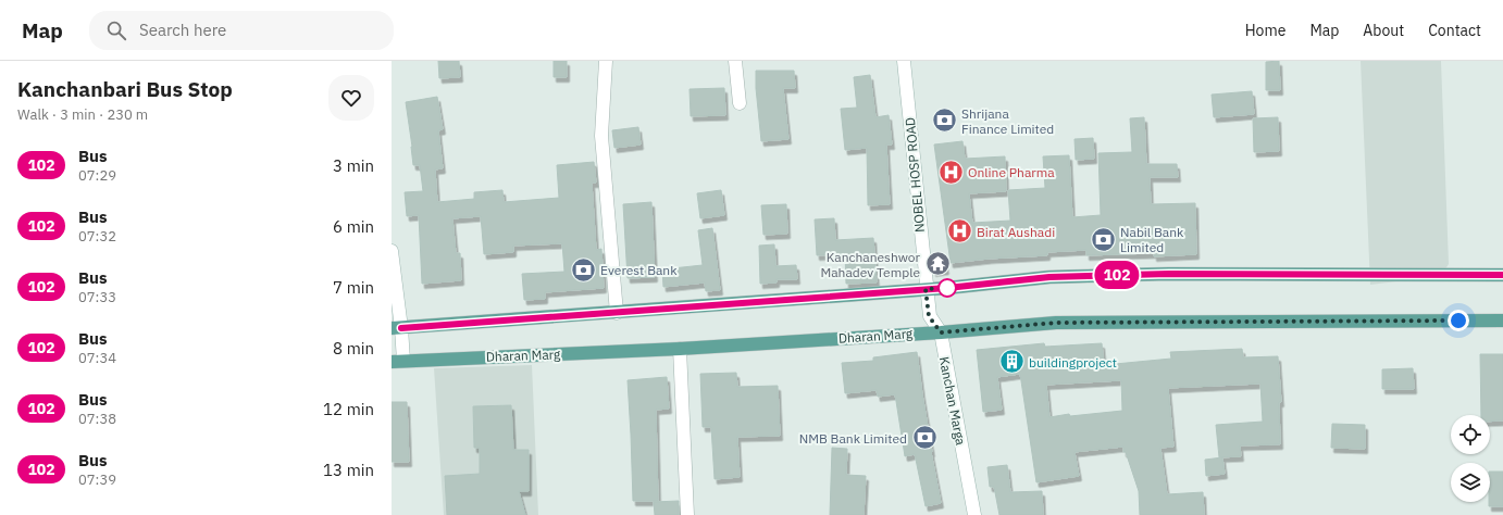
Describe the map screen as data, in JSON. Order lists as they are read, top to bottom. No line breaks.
{"streets":{"main road":["Dharan Marg"],"street":["NOBEL HOSP ROAD","Kanchan Marga"]},"crossings":[["NOBEL HOSP ROAD","Kanchan Marga"],["Dharan Marg","Kanchan Marga"]],"places":{"bank":["Shrijana Finance Limited","Nabil Bank Limited","Everest Bank","NMB Bank Limited"],"hospital":["Online Pharma","Birat Aushadi"],"temple":["Kanchaneshwor Mahadev Temple"],"building":["buildingproject"]},"lines":["bus line 102"],"page":{"header":"Map","search":"Search here","nav":["Home","Map","About","Contact"],"heading":["Kanchanbari Bus Stop","Walk · 3 min · 230 m"],"on_map":"102","list":[{"mark":"102","name":"Bus","note":"07:29","value":"3 min"},{"mark":"102","name":"Bus","note":"07:32","value":"6 min"},{"mark":"102","name":"Bus","note":"07:33","value":"7 min"},{"mark":"102","name":"Bus","note":"07:34","value":"8 min"},{"mark":"102","name":"Bus","note":"07:38","value":"12 min"},{"mark":"102","name":"Bus","note":"07:39","value":"13 min"}]}}
